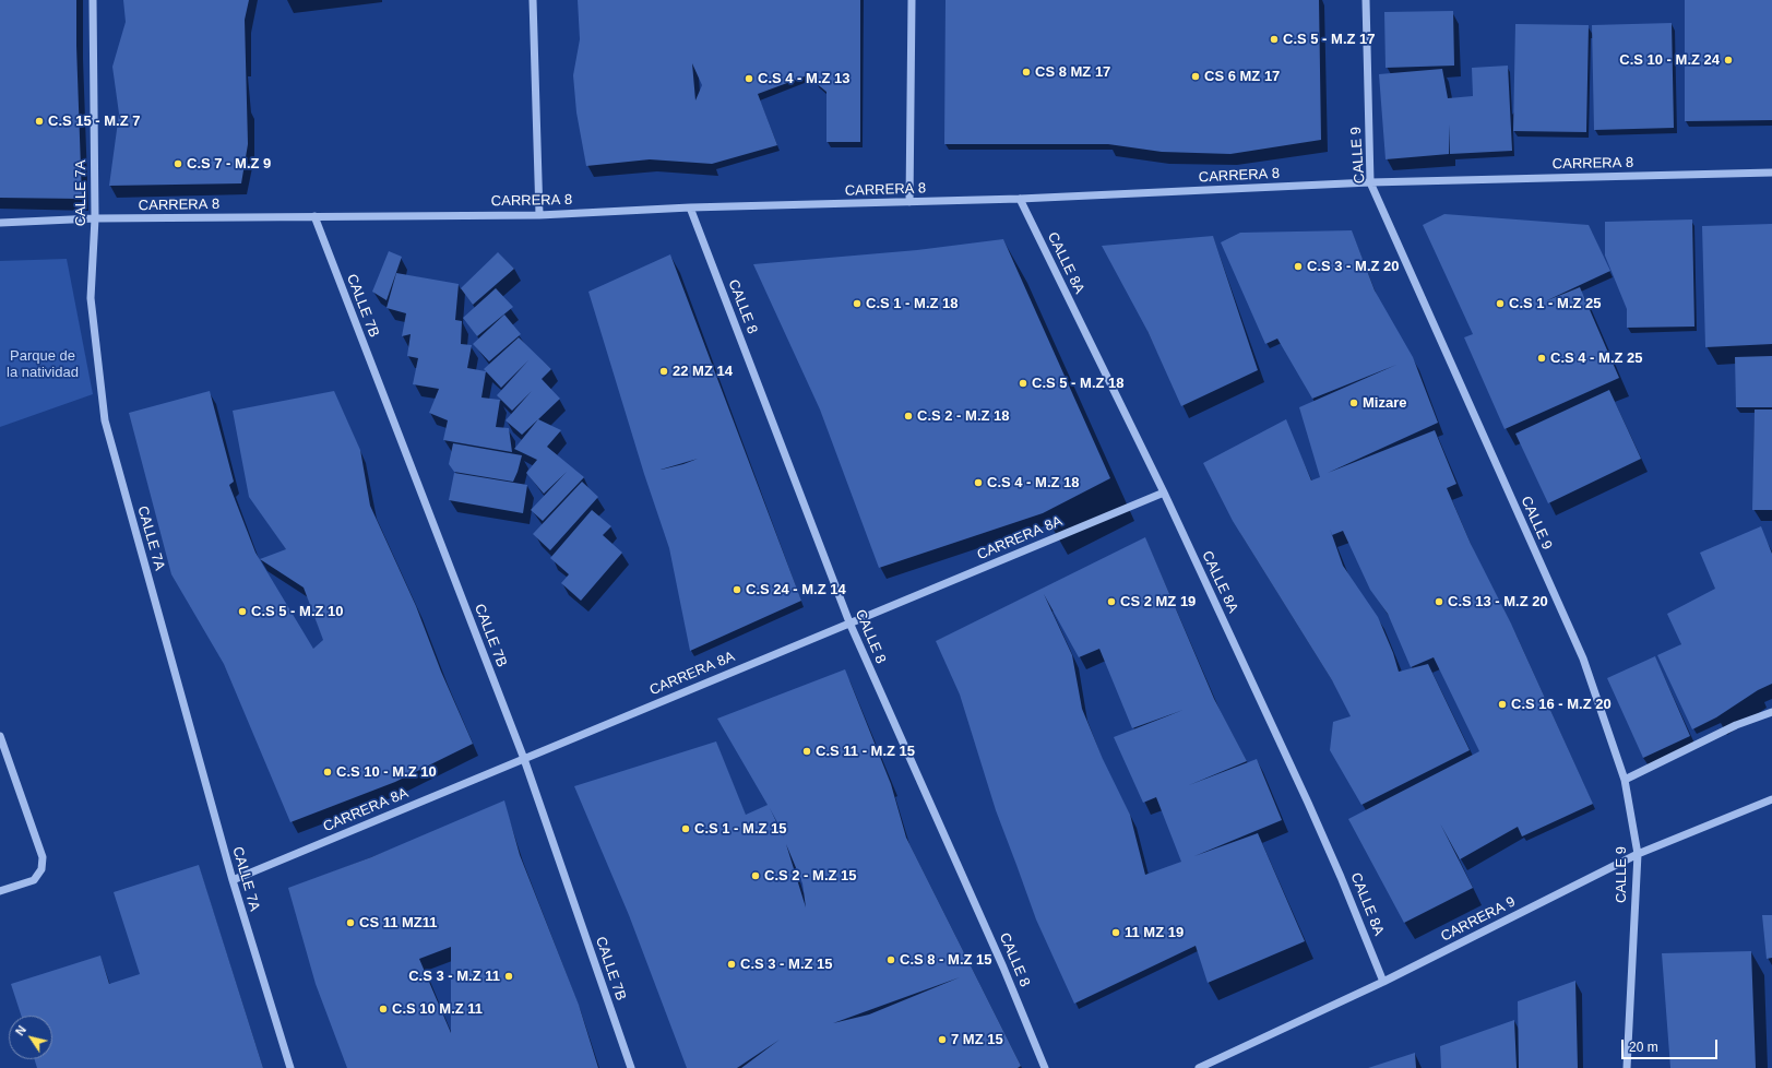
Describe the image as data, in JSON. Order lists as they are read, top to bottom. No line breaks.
{"streets":{"street":["CALLE 9","CARRERA 8","CALLE 7A","CALLE 8A","CALLE 7B","CALLE 8","CARRERA 8A","CARRERA 9"]},"crossings":[["CALLE 9","CARRERA 8"],["CALLE 9","CARRERA 9"],["CARRERA 8","CALLE 7A"],["CARRERA 8","CALLE 8A"],["CARRERA 8","CALLE 7B"],["CARRERA 8","CALLE 8"],["CALLE 7A","CARRERA 8A"],["CALLE 8A","CARRERA 8A"],["CALLE 8A","CARRERA 9"],["CALLE 7B","CARRERA 8A"],["CALLE 8","CARRERA 8A"]],"parks":["Parque de la natividad"],"places":["C.S 5 - M.Z 17","C.S 10 - M.Z 24","CS 8 MZ 17","CS 6 MZ 17","C.S 4 - M.Z 13","C.S 15 - M.Z 7","C.S 7 - M.Z 9","C.S 3 - M.Z 20","C.S 1 - M.Z 18","C.S 1 - M.Z 25","C.S 4 - M.Z 25","22 MZ 14","C.S 5 - M.Z 18","Mizare","C.S 2 - M.Z 18","C.S 4 - M.Z 18","C.S 24 - M.Z 14","CS 2 MZ 19","C.S 13 - M.Z 20","C.S 5 - M.Z 10","C.S 16 - M.Z 20","C.S 11 - M.Z 15","C.S 10 - M.Z 10","C.S 1 - M.Z 15","C.S 2 - M.Z 15","CS 11 MZ11","11 MZ 19","C.S 8 - M.Z 15","C.S 3 - M.Z 15","C.S 3 - M.Z 11","C.S 10 M.Z 11","7 MZ 15"],"scale_bar":"20 m","north":"top left"}
